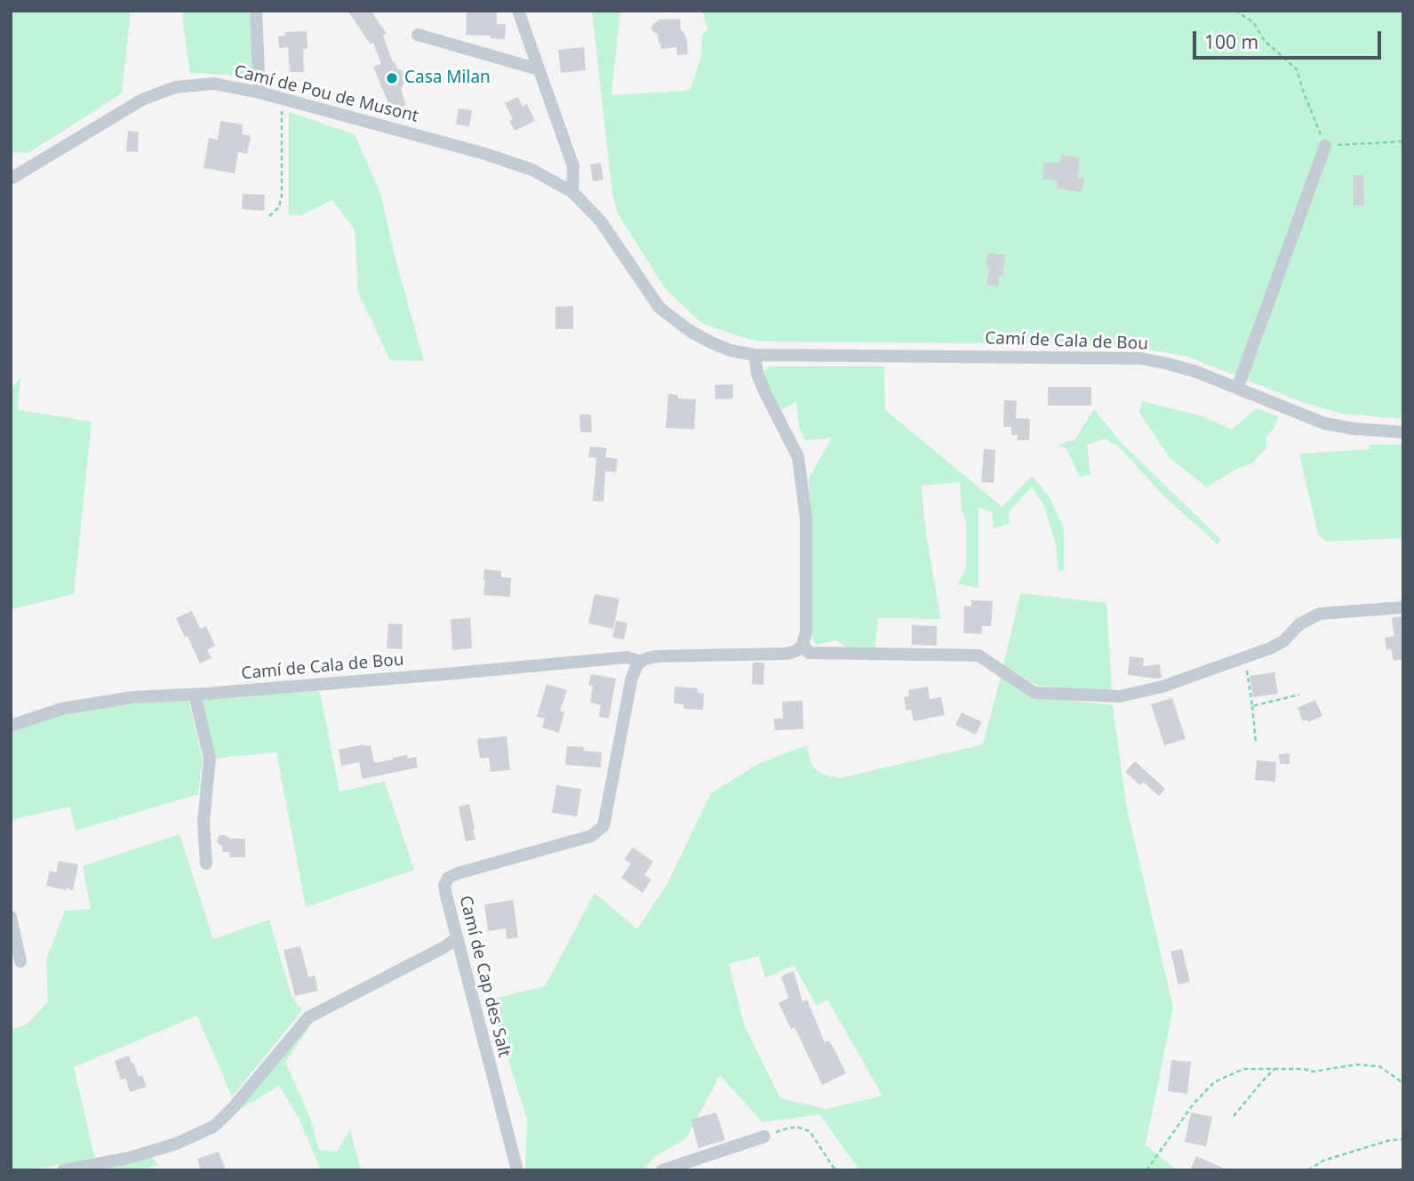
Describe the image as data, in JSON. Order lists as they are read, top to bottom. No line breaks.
{"streets":{"street":["Camí de Pou de Musont","Camí de Cala de Bou","Camí de Cap des Salt"]},"crossings":[["Camí de Cala de Bou","Camí de Cap des Salt"]],"places":["Casa Milan"],"scale_bar":"100 m"}
